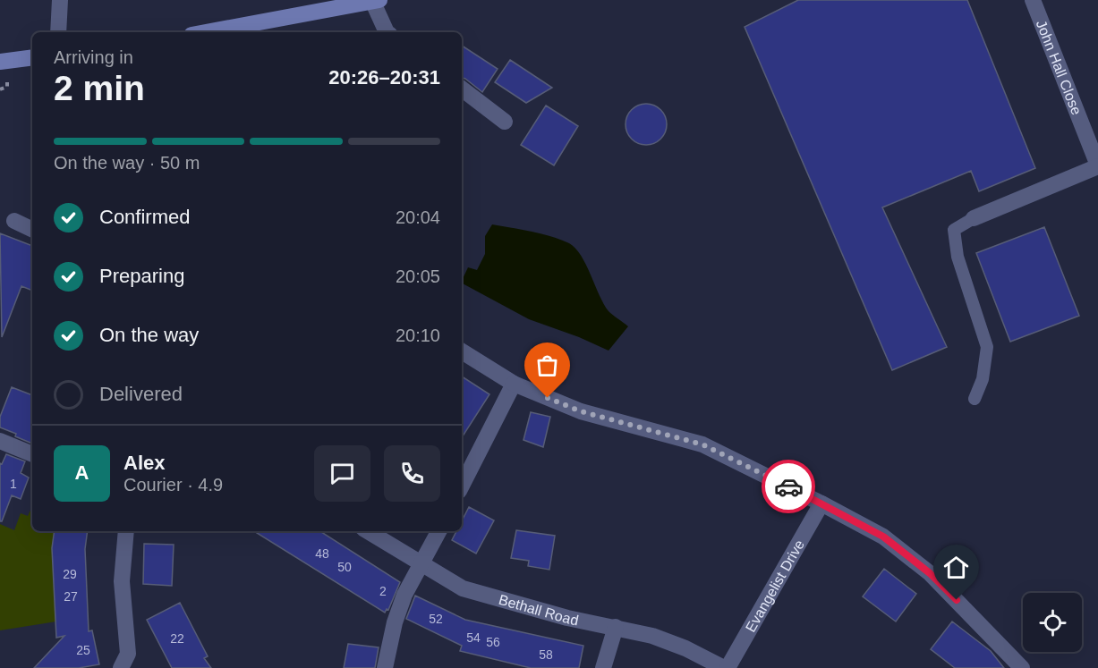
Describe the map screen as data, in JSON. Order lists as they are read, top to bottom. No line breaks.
{"streets":{"street":["John Hall Close","Evangelist Drive","Bethall Road"]},"crossings":[["Evangelist Drive","Bethall Road"]],"house_numbers":["1","48","50","29","2","27","52","54","22","56","25","58"],"page":{"heading":["2 min","Arriving in","20:26–20:31"],"panel":["Alex","Courier · 4.9"],"bar":"On the way · 50 m","list":[["Confirmed","20:04"],["Preparing","20:05"],["On the way","20:10"],"Delivered"],"round":"A"}}
